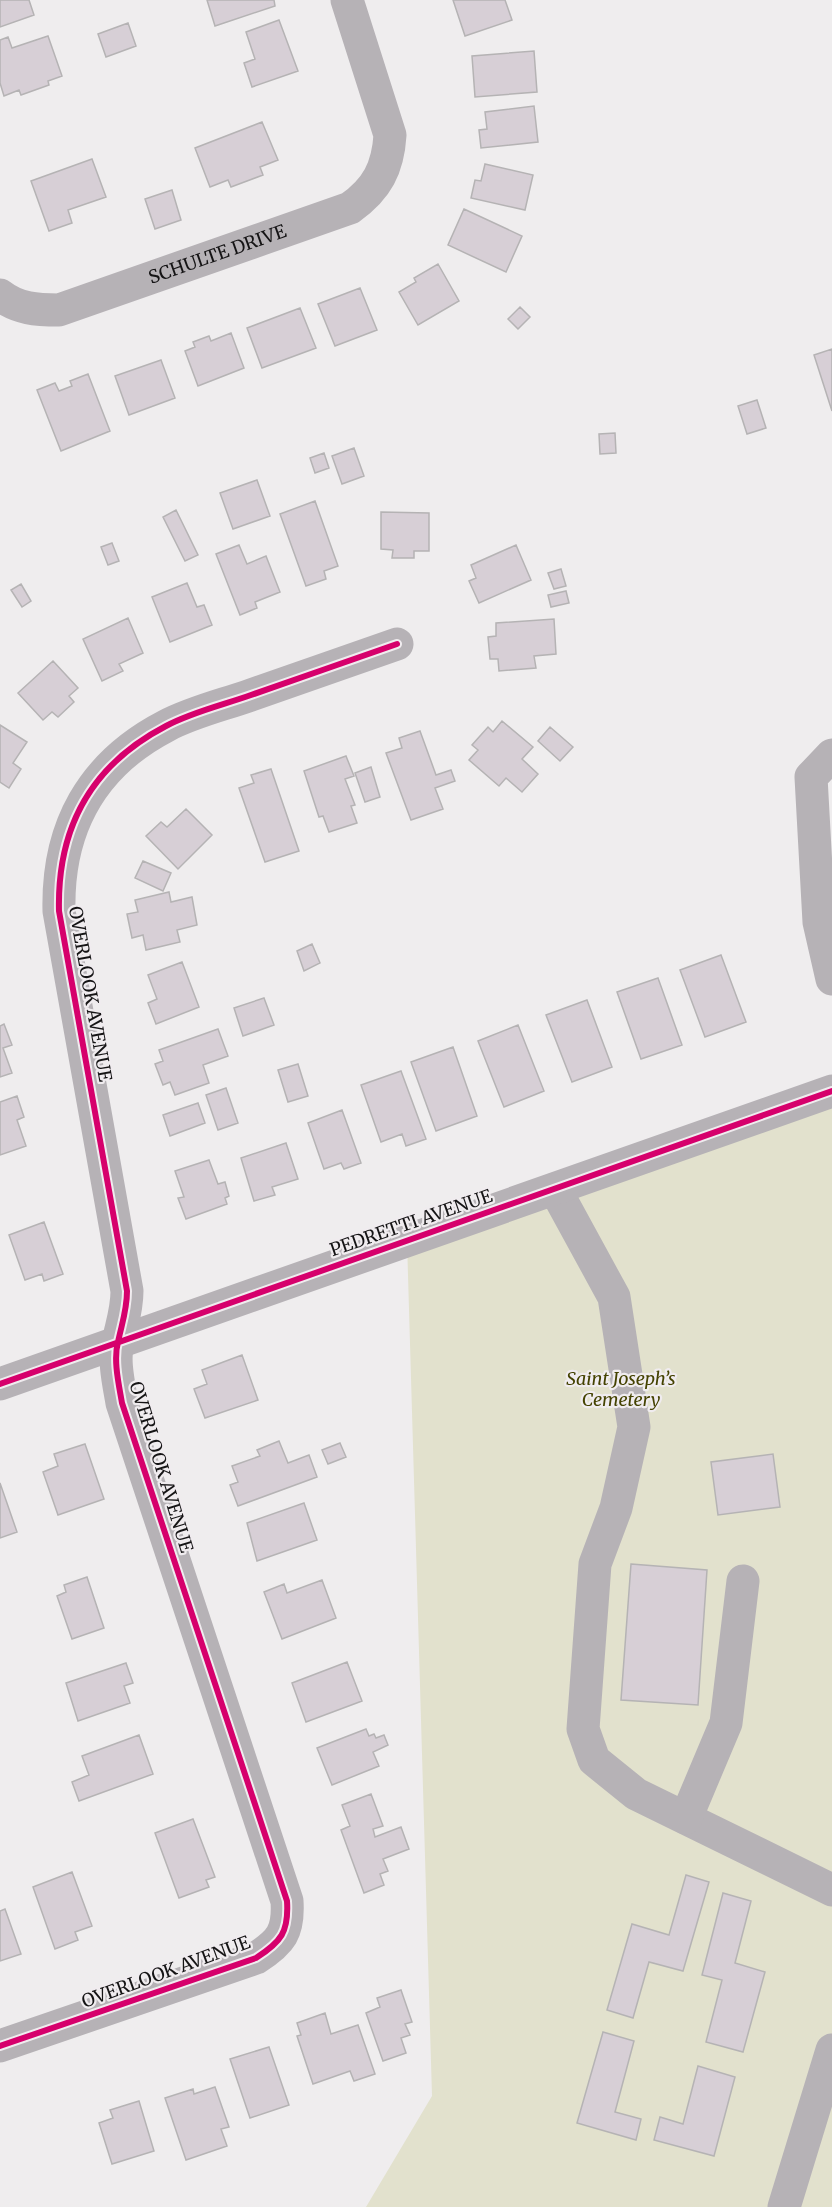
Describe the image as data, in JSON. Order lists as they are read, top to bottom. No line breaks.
{"streets":{"street":["SCHULTE DRIVE","OVERLOOK AVENUE","PEDRETTI AVENUE"]},"crossings":[["OVERLOOK AVENUE","PEDRETTI AVENUE"]],"parks":["Saint Joseph’s Cemetery"]}
